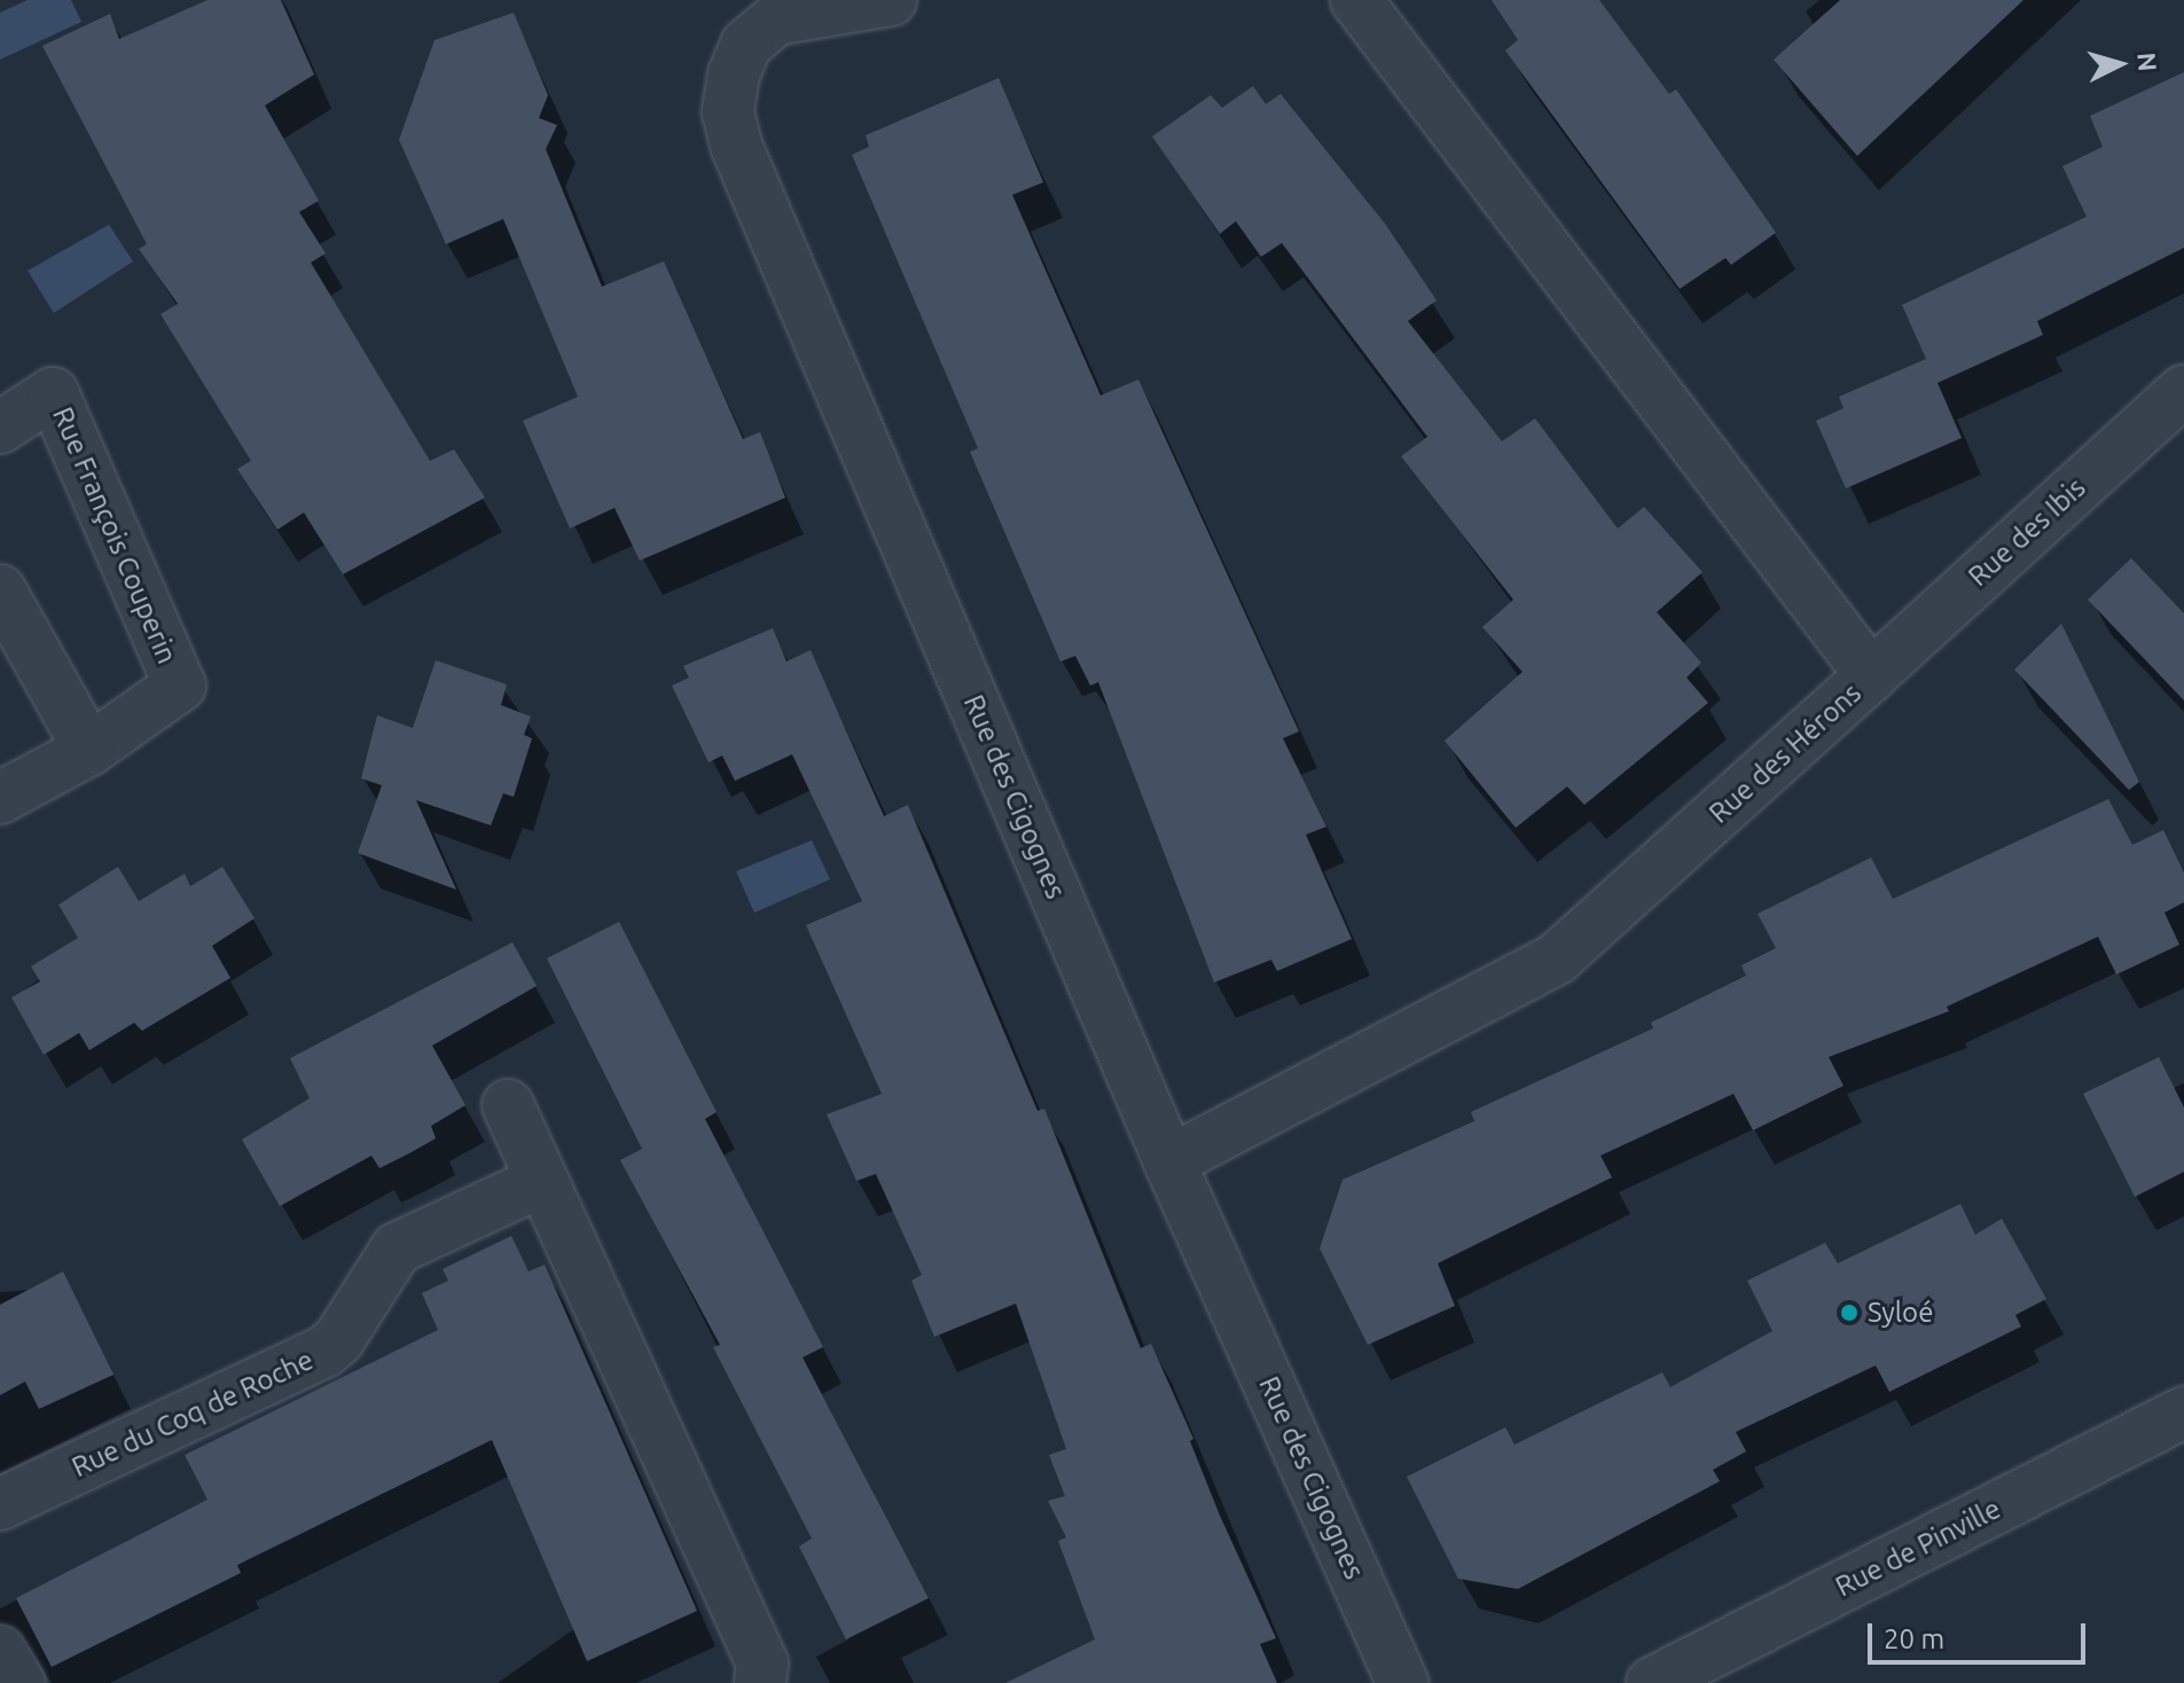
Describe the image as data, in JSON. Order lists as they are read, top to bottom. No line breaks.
{"streets":{"street":["Rue des Ibis","Rue François Couperin","Rue des Hérons","Rue des Cigognes","Rue du Coq de Roche","Rue de Pinville"]},"crossings":[["Rue des Ibis","Rue des Hérons"],["Rue des Hérons","Rue des Cigognes"]],"places":["Syloé"],"scale_bar":"20 m","north":"right"}
